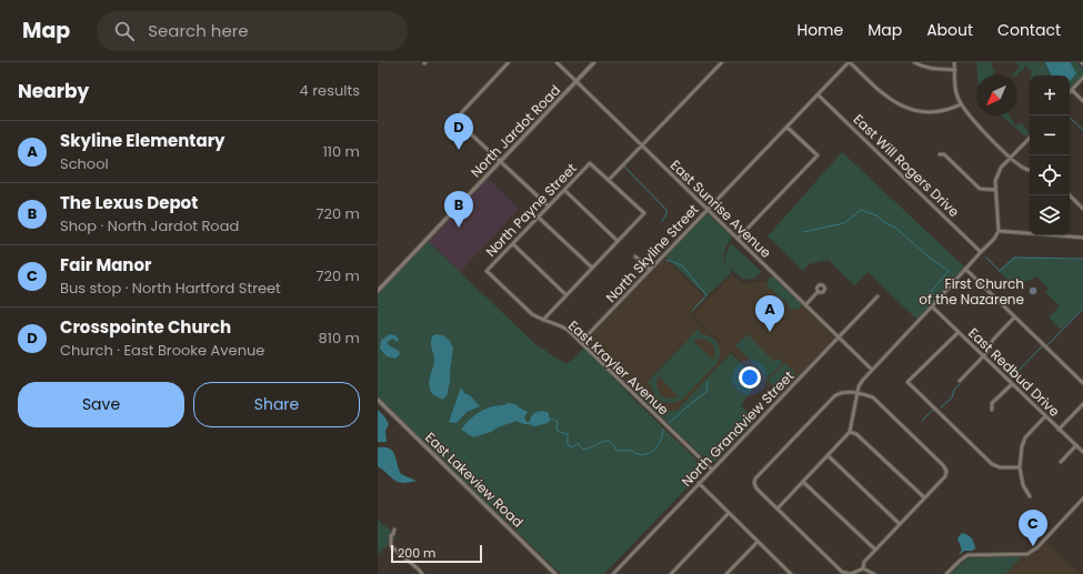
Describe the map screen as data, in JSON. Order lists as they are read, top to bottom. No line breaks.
{"streets":{"street":["North Jardot Road","East Will Rogers Drive","East Sunrise Avenue","North Payne Street","North Skyline Street","East Krayler Avenue","East Redbud Drive","North Grandview Street","East Lakeview Road"]},"crossings":[["North Jardot Road","East Sunrise Avenue"],["East Will Rogers Drive","North Skyline Street"],["East Sunrise Avenue","North Skyline Street"],["East Sunrise Avenue","North Grandview Street"],["North Payne Street","East Krayler Avenue"],["North Skyline Street","East Krayler Avenue"],["East Krayler Avenue","North Grandview Street"]],"places":["First Church of the Nazarene"],"scale_bar":"200 m","north":"bottom left","page":{"header":"Map","search":"Search here","nav":["Home","Map","About","Contact"],"heading":["Nearby","4 results"],"map_buttons":["+","−"],"pins":["D","B","A","C"],"list":[{"mark":"A","name":"Skyline Elementary","note":"School","value":"110 m"},{"mark":"B","name":"The Lexus Depot","note":"Shop · North Jardot Road","value":"720 m"},{"mark":"C","name":"Fair Manor","note":"Bus stop · North Hartford Street","value":"720 m"},{"mark":"D","name":"Crosspointe Church","note":"Church · East Brooke Avenue","value":"810 m"}],"buttons":["Save","Share"],"scale":"200 m"}}
